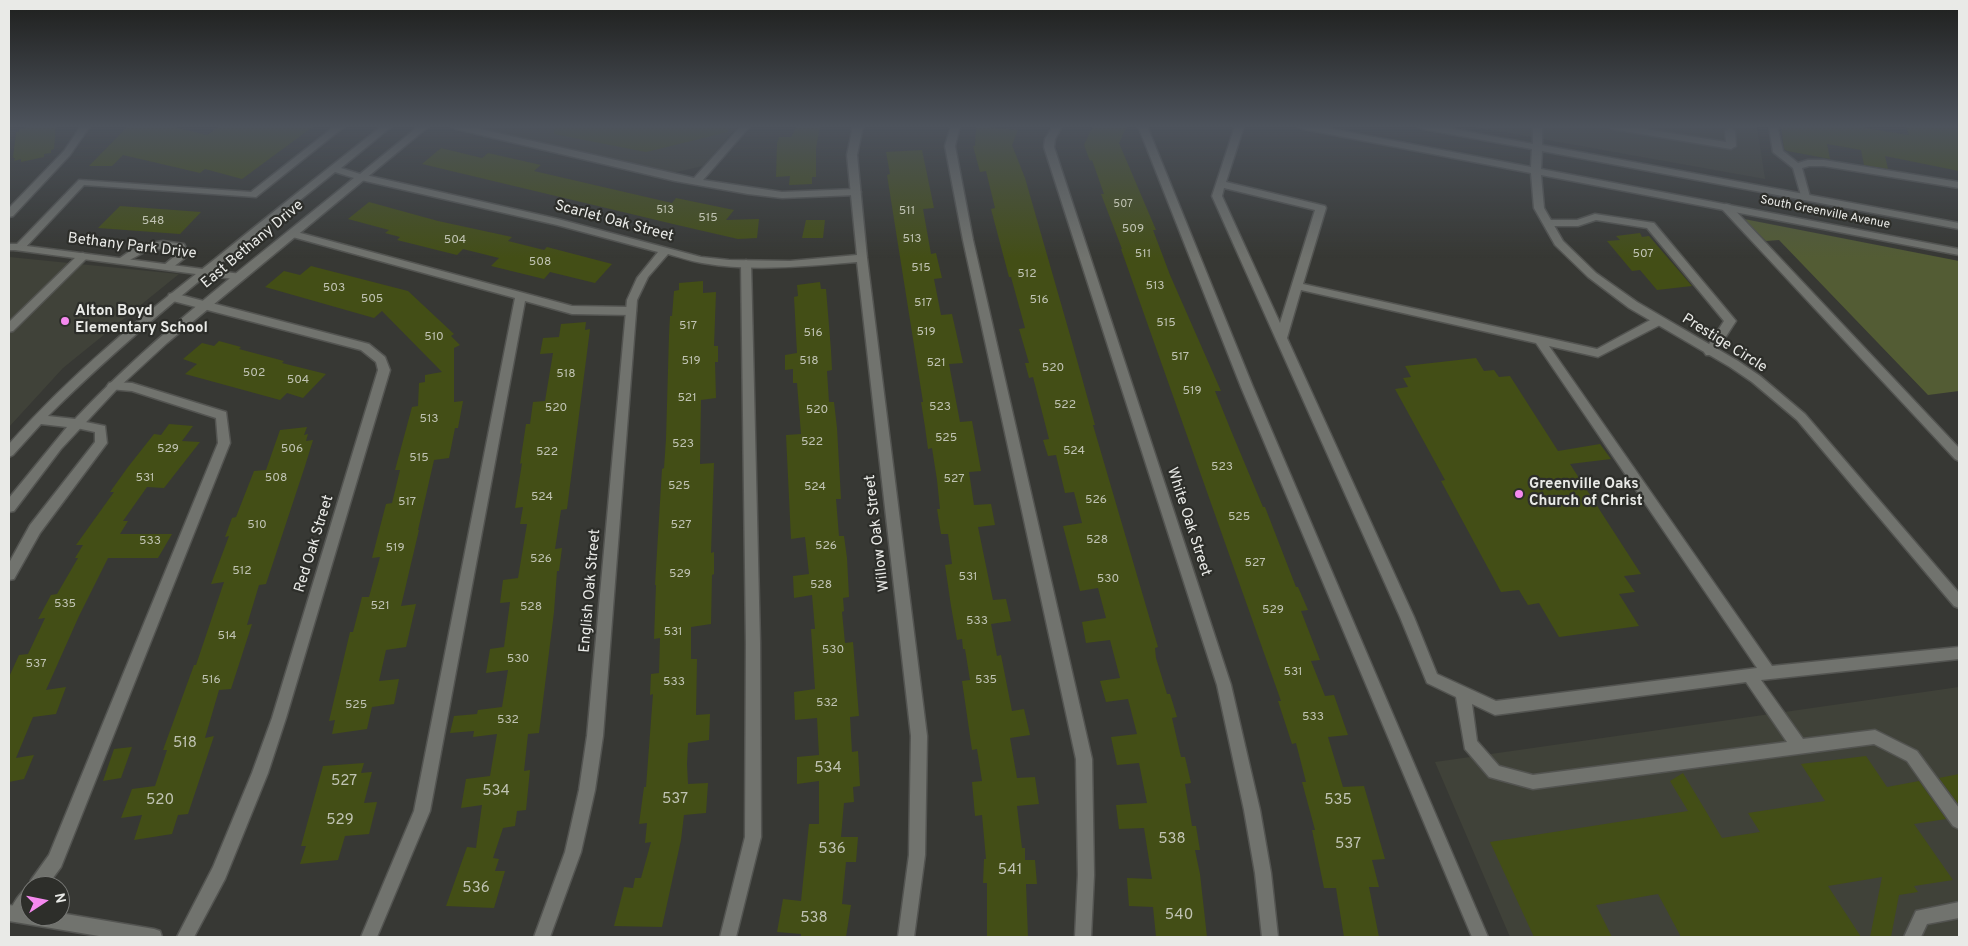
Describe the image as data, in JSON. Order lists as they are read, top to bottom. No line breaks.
{"streets":{"street":["South Greenville Avenue","Scarlet Oak Street","East Bethany Drive","Bethany Park Drive","Prestige Circle","White Oak Street","Willow Oak Street","Red Oak Street","English Oak Street"]},"crossings":[["South Greenville Avenue","Prestige Circle"],["Scarlet Oak Street","East Bethany Drive"],["Scarlet Oak Street","Willow Oak Street"],["Scarlet Oak Street","English Oak Street"],["East Bethany Drive","Bethany Park Drive"],["East Bethany Drive","Red Oak Street"]],"places":["Alton Boyd Elementary School","Greenville Oaks Church of Christ"],"house_numbers":["507","513","511","515","548","509","513","504","511","507","508","515","512","513","503","505","516","517","515","517","519","516","510","517","519","518","521","520","502","518","504","519","521","522","523","520","520","513","525","522","523","529","506","524","522","515","523","531","508","527","525","524","524","526","517","525","510","527","528","533","526","519","526","527","512","529","531","530","528","535","521","528","529","533","531","514","530","530","537","531","516","535","533","532","525","533","532","518","534","527","534","537","520","535","529","538","537","536","541","536","540","538"],"north":"right"}
